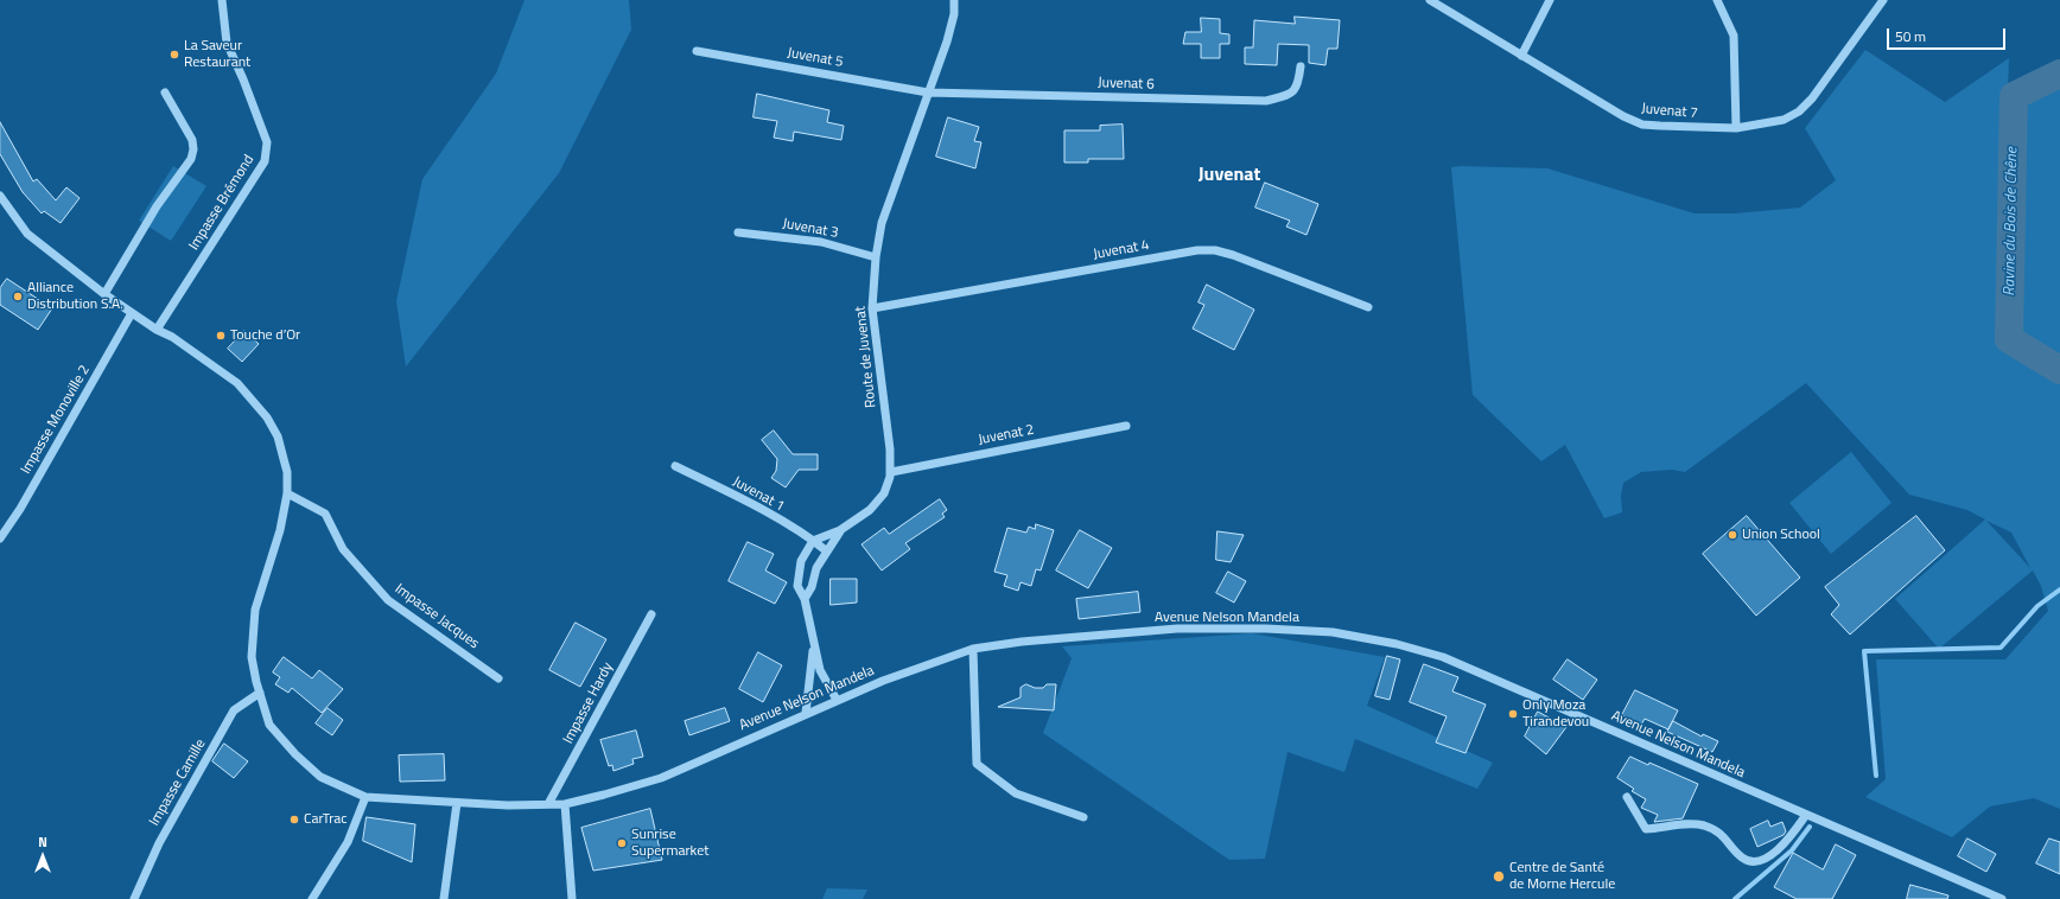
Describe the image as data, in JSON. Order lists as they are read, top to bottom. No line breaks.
{"streets":{"street":["Juvenat 5","Juvenat 6","Juvenat 7","Impasse Brémond","Juvenat 3","Juvenat 4","Route de Juvenat","Impasse Monoville 2","Juvenat 2","Juvenat 1","Impasse Jacques","Avenue Nelson Mandela","Impasse Hardy","Impasse Camille"]},"crossings":[["Juvenat 5","Juvenat 6"],["Juvenat 5","Route de Juvenat"],["Juvenat 6","Route de Juvenat"],["Impasse Brémond","Avenue Nelson Mandela"],["Juvenat 3","Route de Juvenat"],["Juvenat 4","Route de Juvenat"],["Route de Juvenat","Juvenat 2"],["Route de Juvenat","Juvenat 1"],["Impasse Monoville 2","Avenue Nelson Mandela"],["Impasse Jacques","Avenue Nelson Mandela"],["Avenue Nelson Mandela","Impasse Hardy"],["Avenue Nelson Mandela","Impasse Camille"]],"districts":["Juvenat"],"water":["Ravine du Bois de Chêne"],"places":["La Saveur Restaurant","Alliance Distribution S.A.","Touche d’Or","Union School","Only Moza Tirandevou","CarTrac","Sunrise Supermarket","Centre de Santé de Morne Hercule"],"scale_bar":"50 m","north":"top"}
